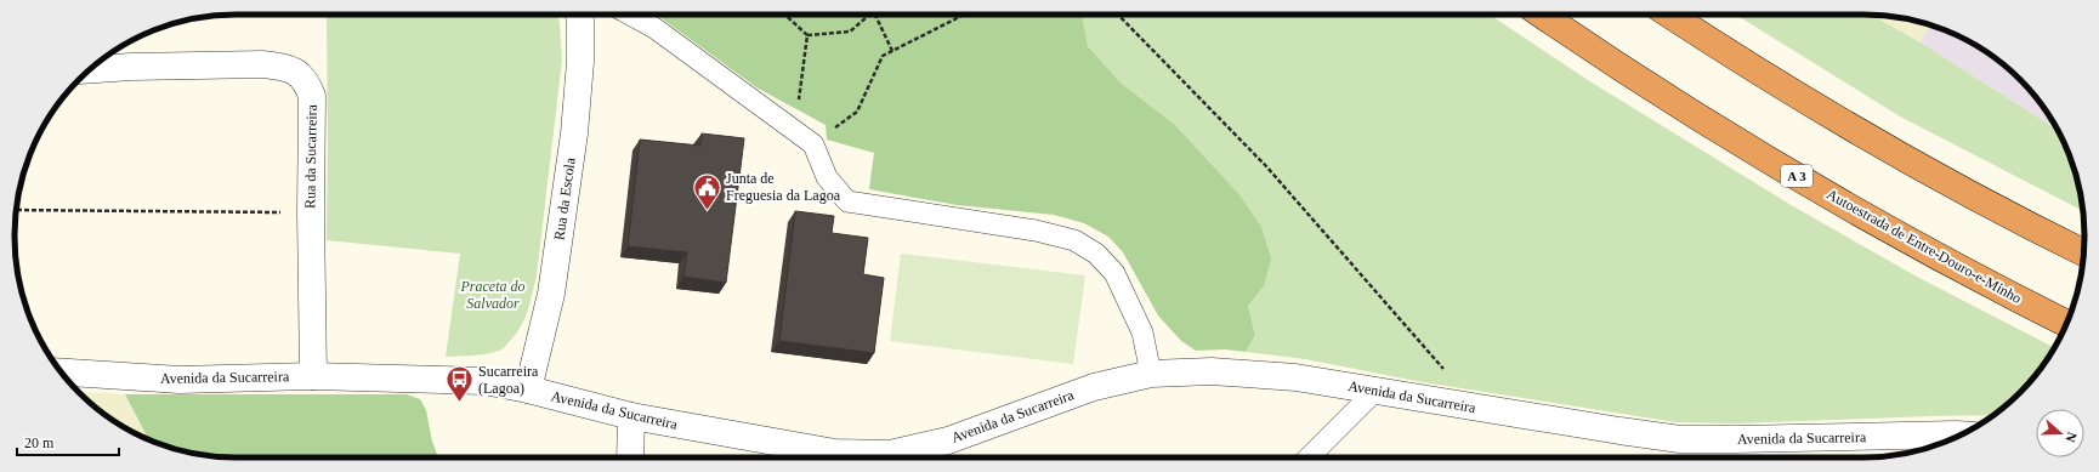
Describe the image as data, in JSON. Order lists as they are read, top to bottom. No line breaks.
{"streets":{"highway":["A 3","Autoestrada de Entre-Douro-e-Minho"],"street":["Rua da Sucarreira","Rua da Escola","Avenida da Sucarreira"]},"crossings":[["Rua da Sucarreira","Avenida da Sucarreira"],["Rua da Escola","Avenida da Sucarreira"]],"parks":["Praceta do Salvador"],"places":{"public building":["Junta de Freguesia da Lagoa"],"bus stop":["Sucarreira (Lagoa)"]},"scale_bar":"20 m","north":"right"}
